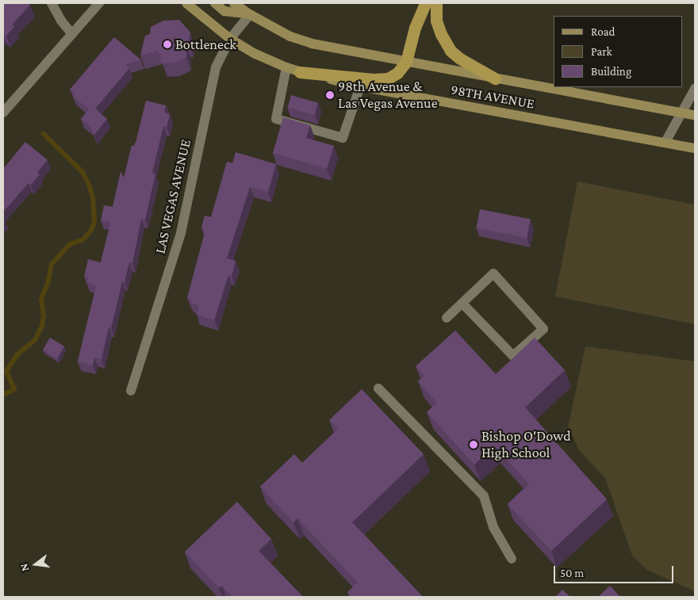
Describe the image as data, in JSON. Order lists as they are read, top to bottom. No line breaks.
{"streets":{"main road":["98TH AVENUE"],"street":["LAS VEGAS AVENUE"]},"crossings":[["98TH AVENUE","LAS VEGAS AVENUE"]],"places":["Bottleneck","98th Avenue & Las Vegas Avenue","Bishop O'Dowd High School"],"legend":["Road","Park","Building"],"scale_bar":"50 m","north":"left"}
